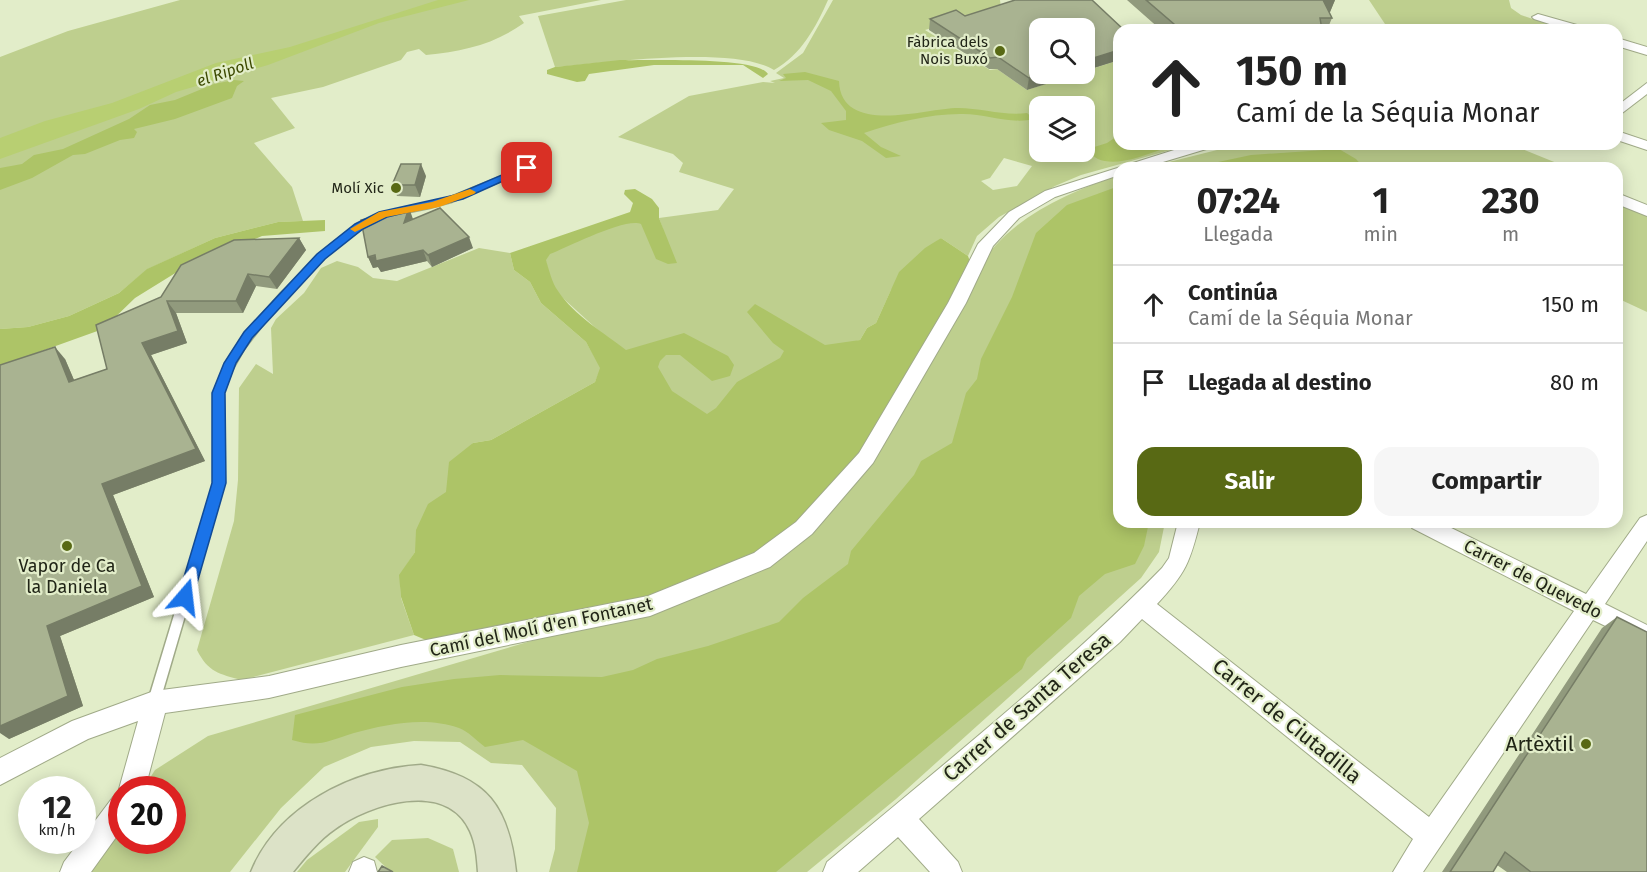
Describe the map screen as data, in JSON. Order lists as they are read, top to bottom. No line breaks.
{"streets":{"street":["Carrer de Quevedo","Camí del Molí d'en Fontanet","Carrer de Santa Teresa","Carrer de Ciutadilla"]},"crossings":[["Carrer de Santa Teresa","Carrer de Ciutadilla"]],"water":["el Ripoll"],"places":["Fàbrica dels Nois Buxó","Molí Xic","Vapor de Ca la Daniela","Artèxtil"],"page":{"turn":["150 m","Camí de la Séquia Monar"],"eta":["07:24","Llegada","1","min","230","m"],"list":[{"name":"Continúa","note":"Camí de la Séquia Monar","value":"150 m"},{"name":"Llegada al destino","value":"80 m"}],"buttons":["Salir","Compartir"],"speed":"12 km/h","limit":"20"}}
